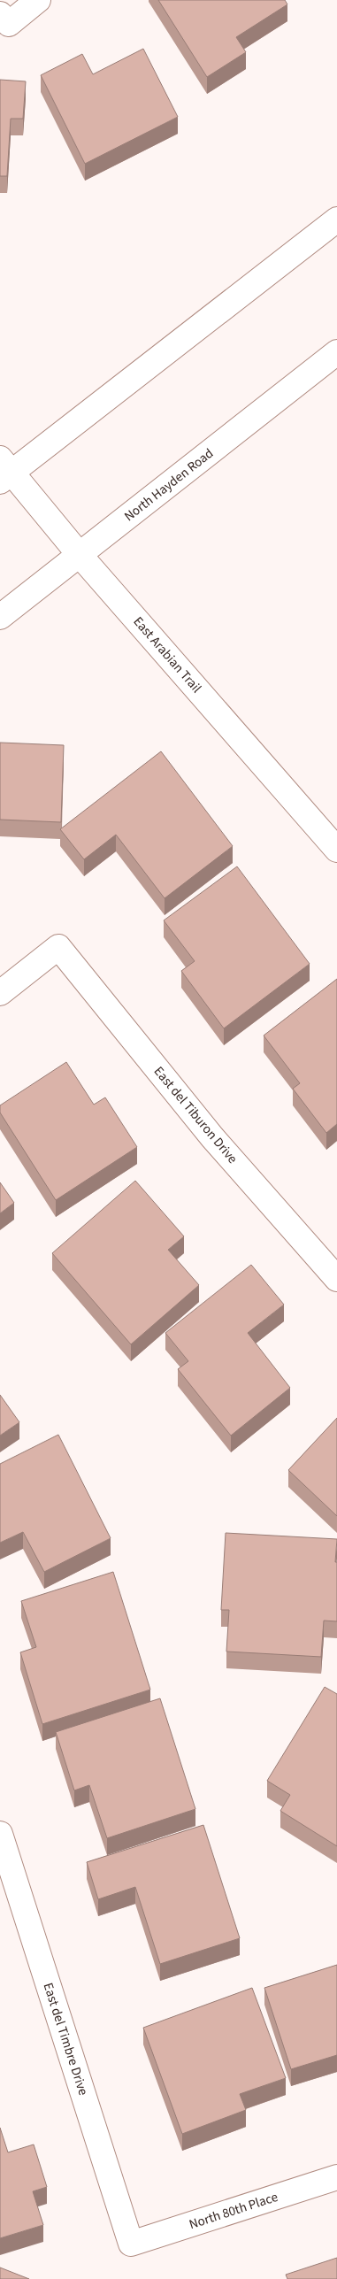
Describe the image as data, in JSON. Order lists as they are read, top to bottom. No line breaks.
{"streets":{"street":["North Hayden Road","East Arabian Trail","East del Tiburon Drive","East del Timbre Drive","North 80th Place"]},"crossings":[["North Hayden Road","East Arabian Trail"],["East del Timbre Drive","North 80th Place"]]}
